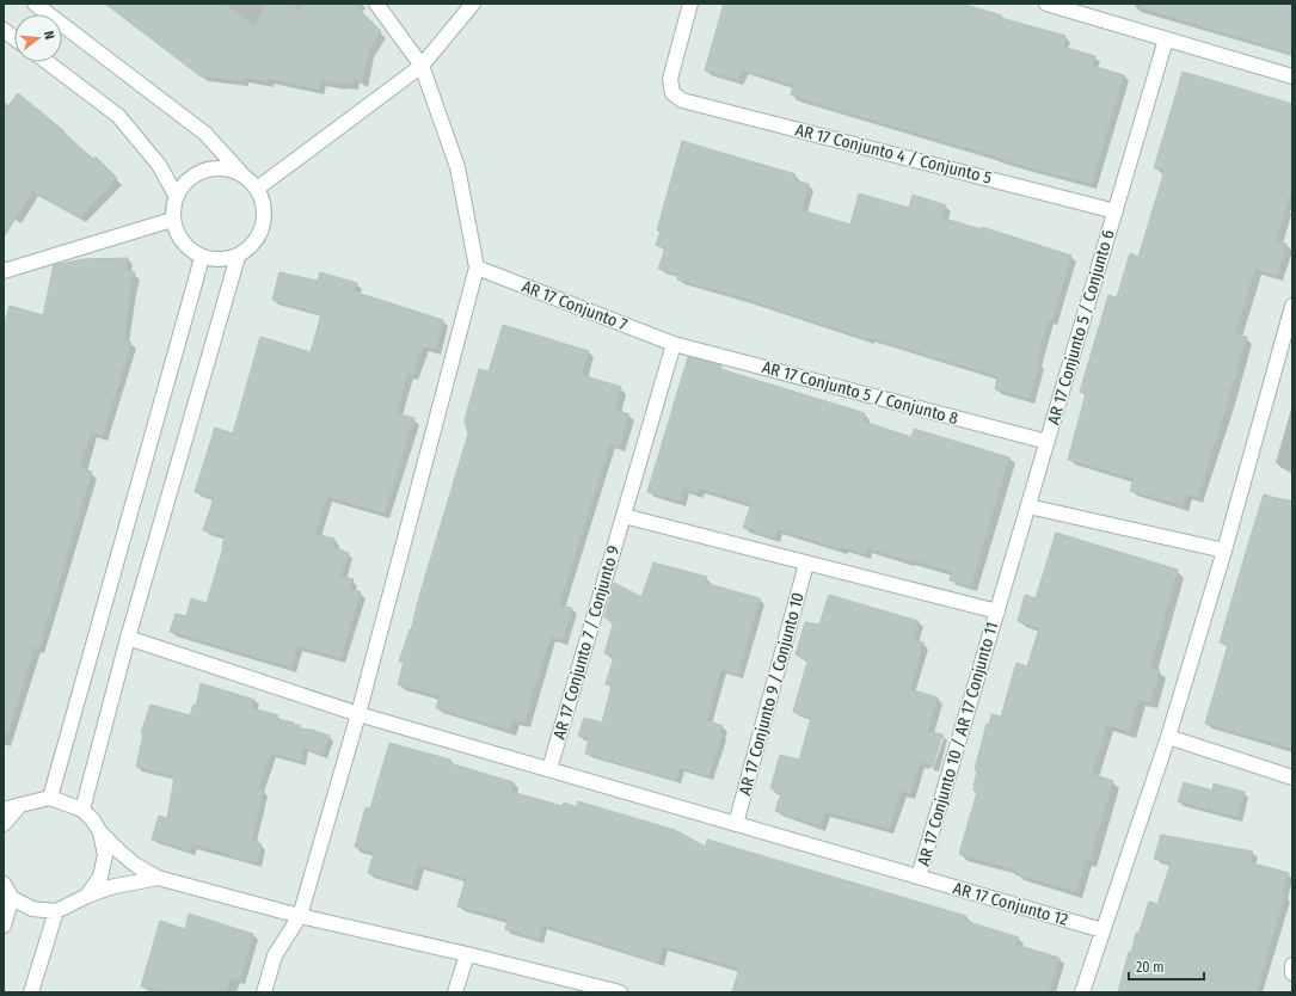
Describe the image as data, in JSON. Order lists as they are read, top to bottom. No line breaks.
{"streets":{"street":["AR 17 Conjunto 4 / Conjunto 5","AR 17 Conjunto 7","AR 17 Conjunto 5 / Conjunto 6","AR 17 Conjunto 5 / Conjunto 8","AR 17 Conjunto 7 / Conjunto 9","AR 17 Conjunto 9 / Conjunto 10","AR 17 Conjunto 10 / AR 17 Conjunto 11","AR 17 Conjunto 12"]},"crossings":[["AR 17 Conjunto 4 / Conjunto 5","AR 17 Conjunto 5 / Conjunto 6"],["AR 17 Conjunto 7","AR 17 Conjunto 5 / Conjunto 8"],["AR 17 Conjunto 7","AR 17 Conjunto 7 / Conjunto 9"],["AR 17 Conjunto 5 / Conjunto 6","AR 17 Conjunto 5 / Conjunto 8"],["AR 17 Conjunto 5 / Conjunto 6","AR 17 Conjunto 10 / AR 17 Conjunto 11"],["AR 17 Conjunto 5 / Conjunto 8","AR 17 Conjunto 7 / Conjunto 9"],["AR 17 Conjunto 7 / Conjunto 9","AR 17 Conjunto 12"],["AR 17 Conjunto 9 / Conjunto 10","AR 17 Conjunto 12"],["AR 17 Conjunto 10 / AR 17 Conjunto 11","AR 17 Conjunto 12"]],"scale_bar":"20 m","north":"right"}
